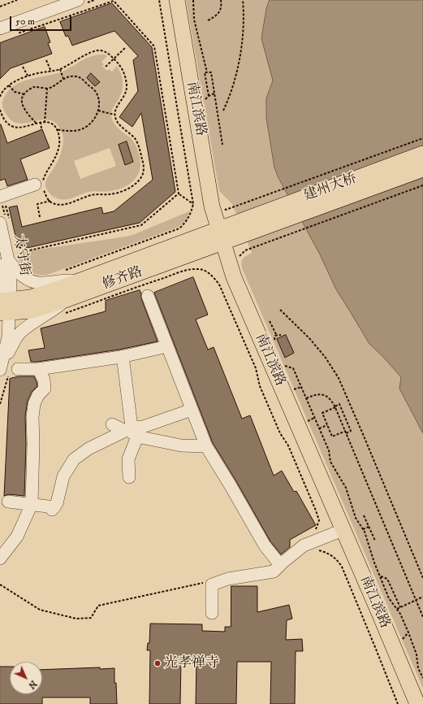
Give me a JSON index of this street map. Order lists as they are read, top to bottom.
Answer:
{
  "streets": {
    "main road": ["南江滨路", "建州大桥", "修齐路"],
    "street": ["太守街"]
  },
  "crossings": [
    ["南江滨路", "修齐路"],
    ["建州大桥", "修齐路"],
    ["太守街", "修齐路"]
  ],
  "places": ["光孝禅寺"],
  "scale_bar": "50 m",
  "north": "bottom right"
}
